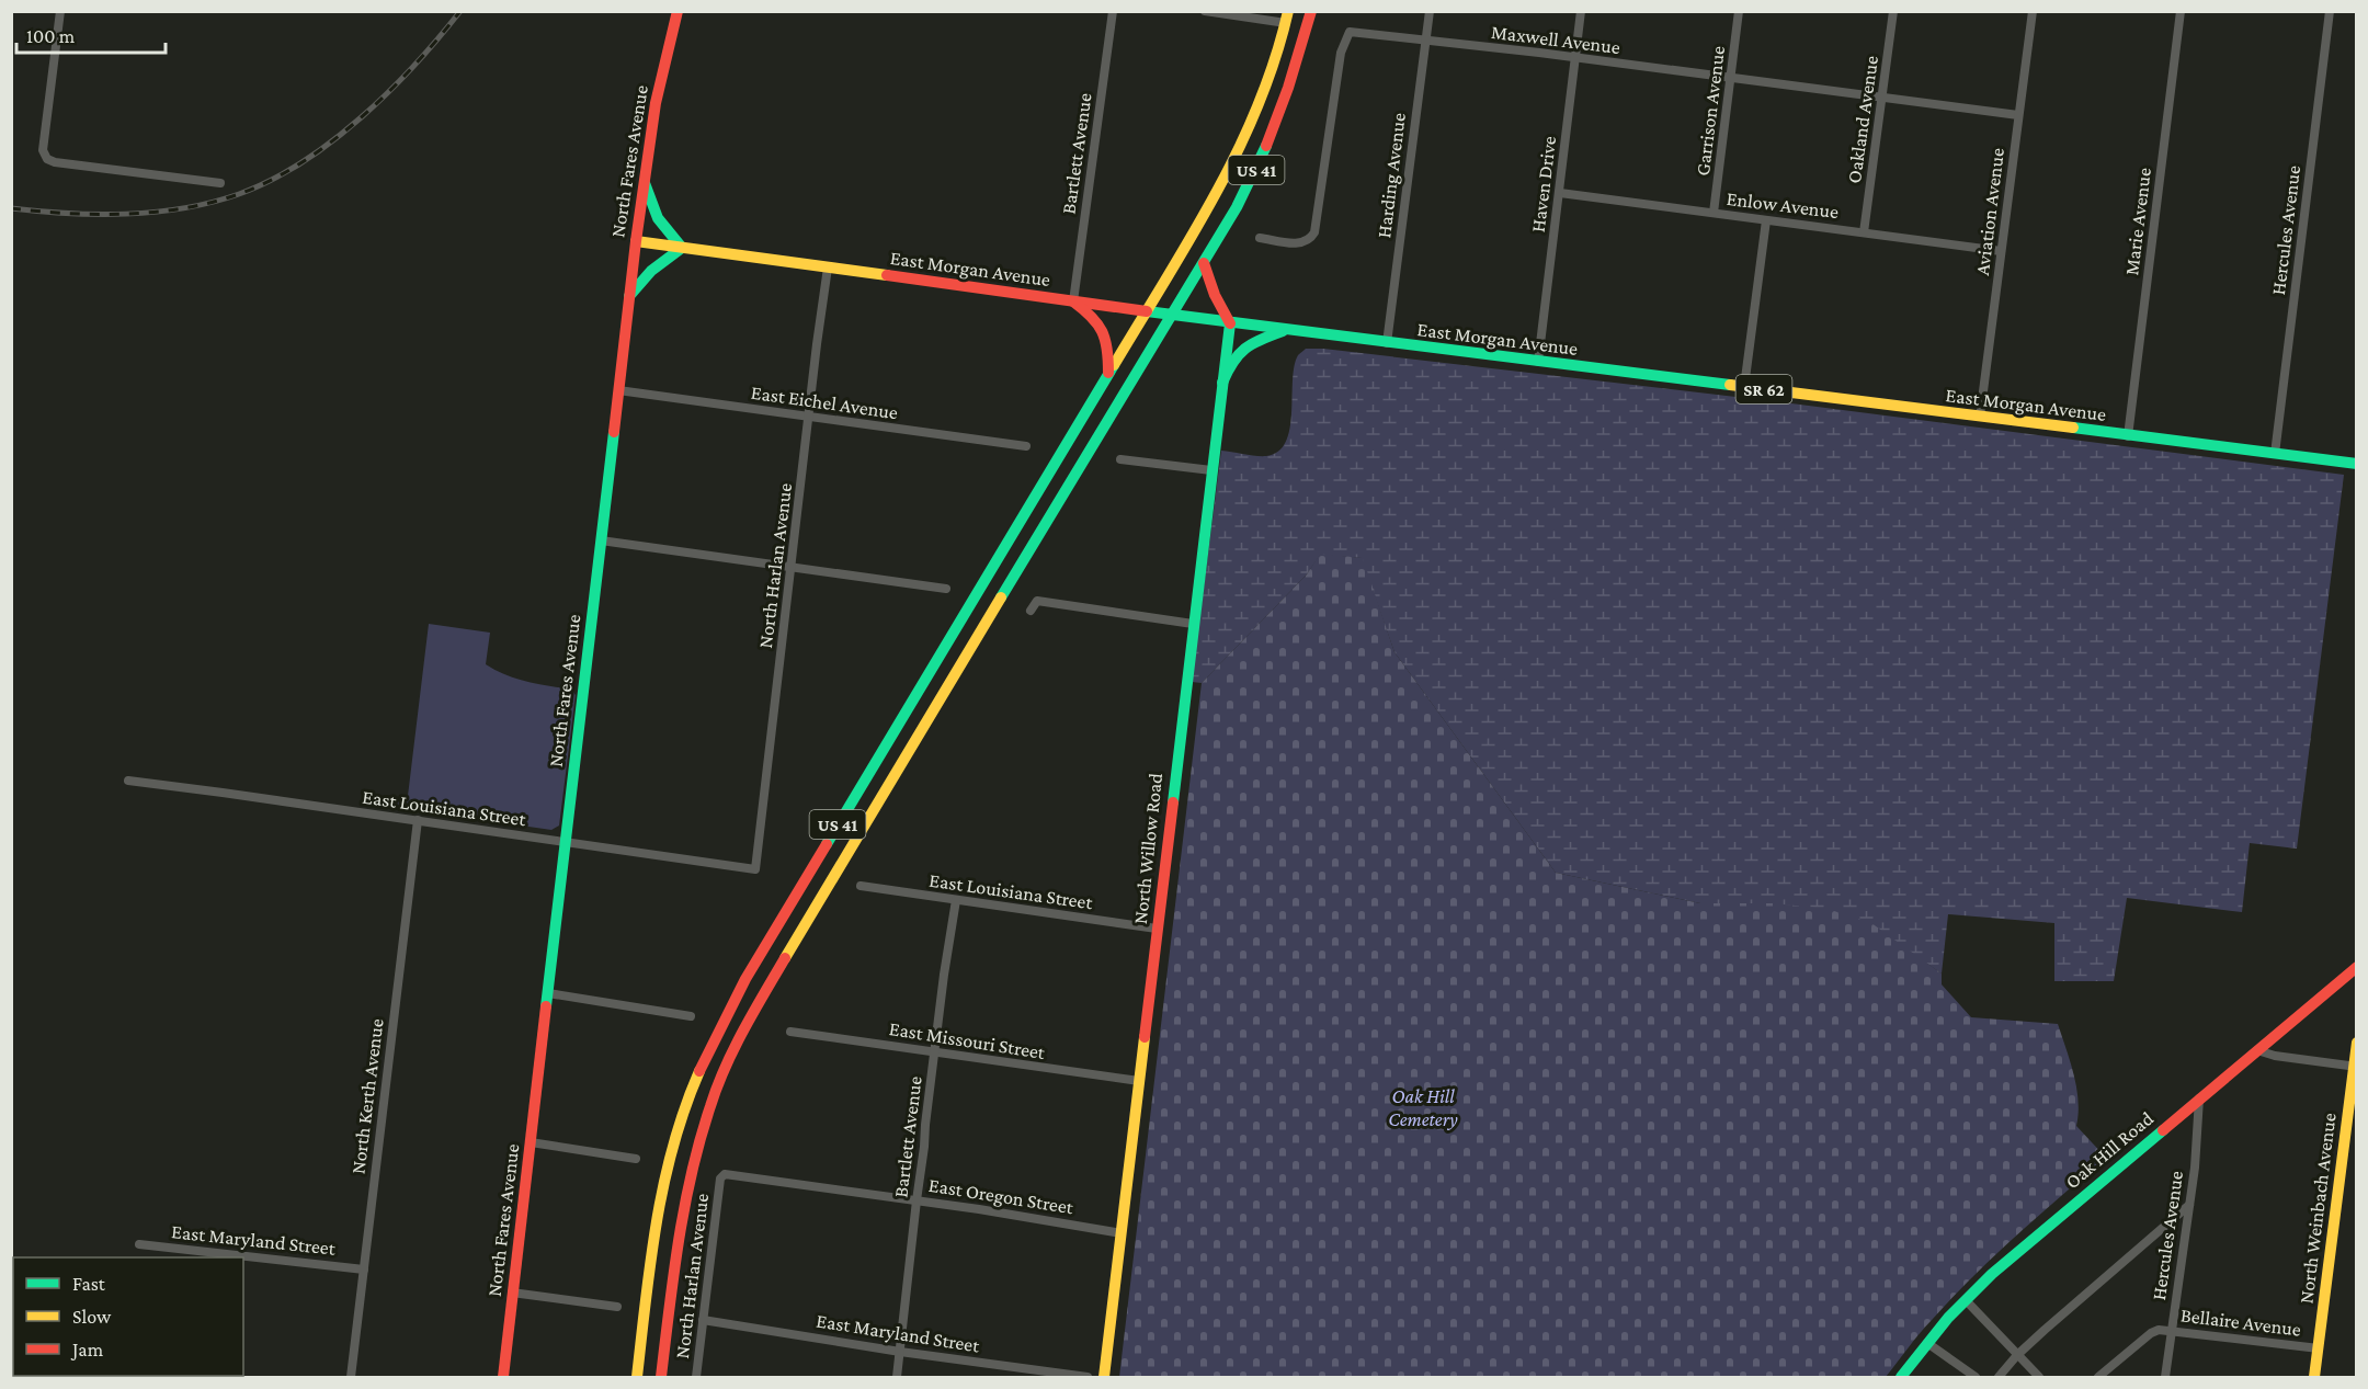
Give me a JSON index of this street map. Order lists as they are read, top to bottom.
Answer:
{
  "streets": {
    "main road": [
      "North Fares Avenue",
      "US 41",
      "East Morgan Avenue",
      "SR 62",
      "North Willow Road",
      "Oak Hill Road",
      "North Weinbach Avenue"
    ],
    "street": [
      "Maxwell Avenue",
      "Garrison Avenue",
      "Oakland Avenue",
      "Bartlett Avenue",
      "Harding Avenue",
      "Haven Drive",
      "Enlow Avenue",
      "Aviation Avenue",
      "Marie Avenue",
      "Hercules Avenue",
      "East Eichel Avenue",
      "North Harlan Avenue",
      "East Louisiana Street",
      "East Missouri Street",
      "North Kerth Avenue",
      "East Oregon Street",
      "East Maryland Street",
      "Bellaire Avenue"
    ]
  },
  "crossings": [
    ["Maxwell Avenue", "Garrison Avenue"],
    ["Maxwell Avenue", "Oakland Avenue"],
    ["Maxwell Avenue", "Harding Avenue"],
    ["Maxwell Avenue", "Haven Drive"],
    ["Maxwell Avenue", "Aviation Avenue"],
    ["Garrison Avenue", "Enlow Avenue"],
    ["Oakland Avenue", "Enlow Avenue"],
    ["Bartlett Avenue", "East Morgan Avenue"],
    ["Bartlett Avenue", "East Louisiana Street"],
    ["Bartlett Avenue", "East Missouri Street"],
    ["Bartlett Avenue", "East Oregon Street"],
    ["Bartlett Avenue", "East Maryland Street"],
    ["North Fares Avenue", "East Morgan Avenue"],
    ["North Fares Avenue", "East Eichel Avenue"],
    ["North Fares Avenue", "East Louisiana Street"],
    ["US 41", "East Morgan Avenue"],
    ["Harding Avenue", "East Morgan Avenue"],
    ["Haven Drive", "Enlow Avenue"],
    ["Haven Drive", "East Morgan Avenue"],
    ["Enlow Avenue", "Aviation Avenue"],
    ["Aviation Avenue", "East Morgan Avenue"],
    ["Marie Avenue", "East Morgan Avenue"],
    ["Hercules Avenue", "East Morgan Avenue"],
    ["Hercules Avenue", "Oak Hill Road"],
    ["Hercules Avenue", "Bellaire Avenue"],
    ["East Morgan Avenue", "North Harlan Avenue"],
    ["East Morgan Avenue", "North Willow Road"],
    ["East Eichel Avenue", "North Harlan Avenue"],
    ["North Harlan Avenue", "East Louisiana Street"],
    ["North Harlan Avenue", "East Oregon Street"],
    ["North Harlan Avenue", "East Maryland Street"],
    ["East Louisiana Street", "North Willow Road"],
    ["East Louisiana Street", "North Kerth Avenue"],
    ["North Willow Road", "East Missouri Street"],
    ["North Willow Road", "East Oregon Street"],
    ["North Kerth Avenue", "East Maryland Street"],
    ["North Weinbach Avenue", "Bellaire Avenue"]
  ],
  "parks": ["Oak Hill Cemetery"],
  "legend": ["Fast", "Slow", "Jam"],
  "scale_bar": "100 m"
}
